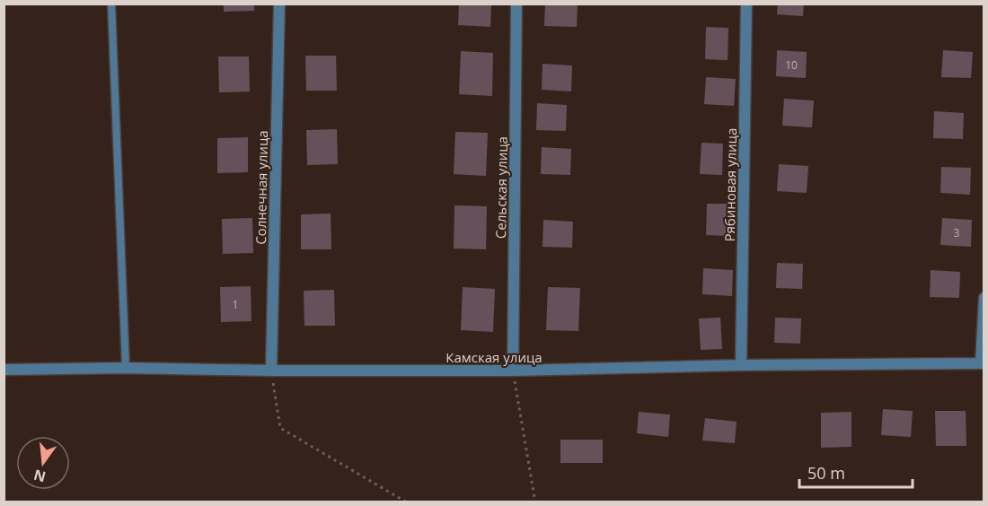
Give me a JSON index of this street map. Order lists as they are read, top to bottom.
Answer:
{
  "streets": {
    "street": [
      "Рябиновая улица",
      "Солнечная улица",
      "Сельская улица",
      "Камская улица"
    ]
  },
  "crossings": [
    ["Рябиновая улица", "Камская улица"],
    ["Солнечная улица", "Камская улица"],
    ["Сельская улица", "Камская улица"]
  ],
  "house_numbers": ["10", "3", "1"],
  "scale_bar": "50 m",
  "north": "bottom"
}
